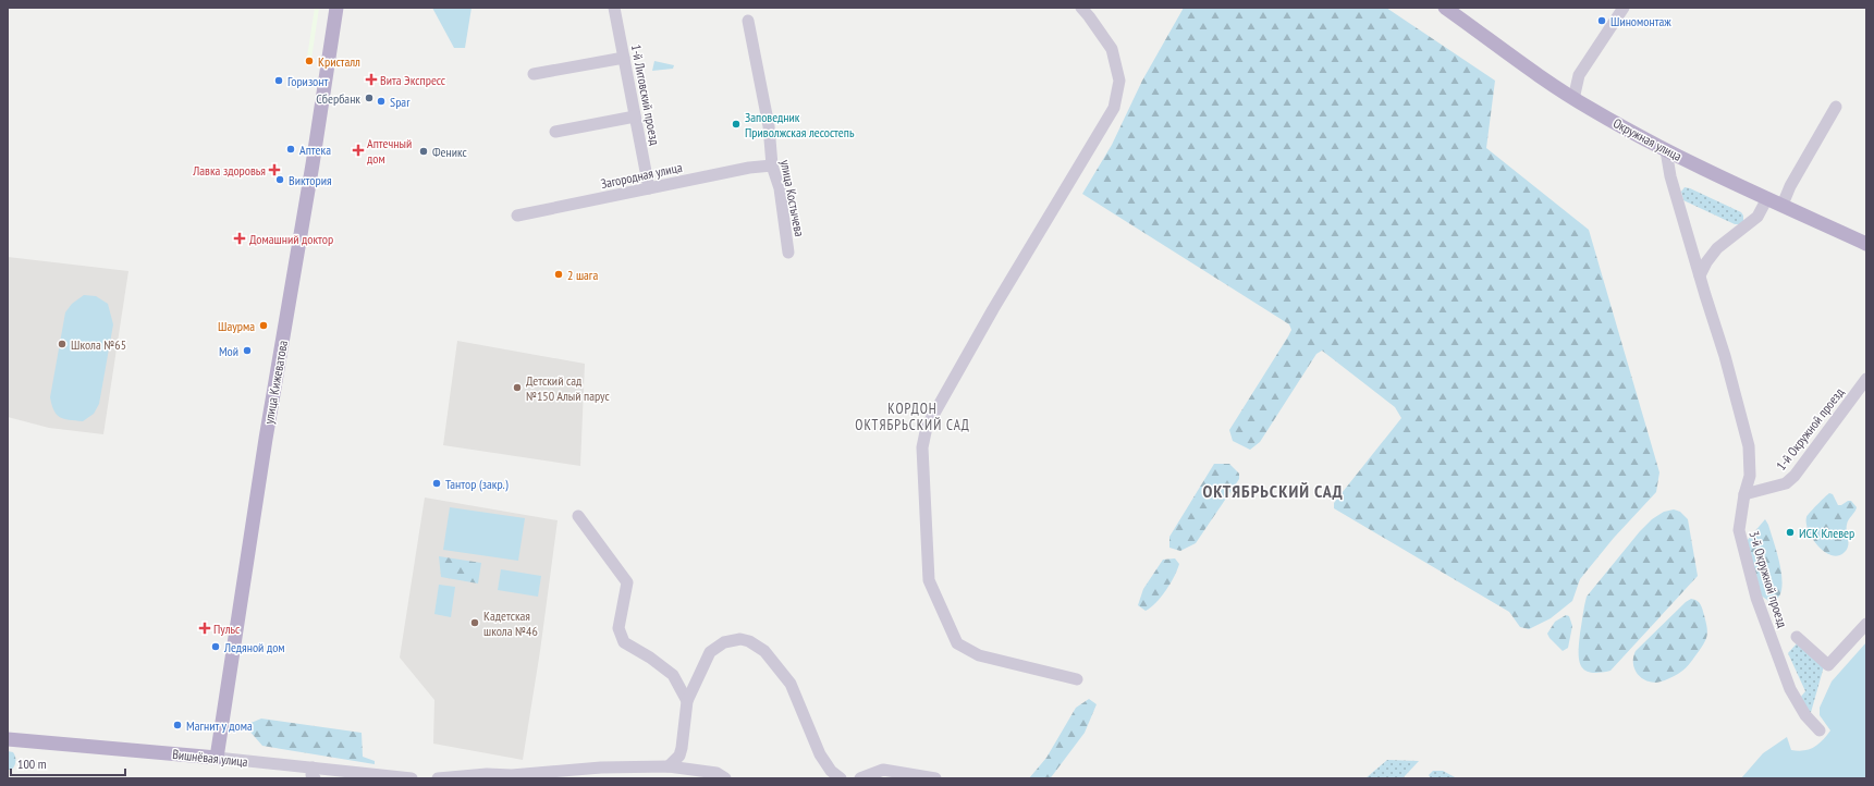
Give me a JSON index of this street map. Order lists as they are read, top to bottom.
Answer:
{
  "streets": {
    "main road": ["Окружная улица", "улица Кижеватова", "Вишнёвая улица"],
    "street": [
      "1-й Литовский проезд",
      "Загородная улица",
      "улица Костычева",
      "1-й Окружной проезд",
      "3-й Окружной проезд"
    ]
  },
  "crossings": [
    ["1-й Литовский проезд", "Загородная улица"],
    ["Окружная улица", "3-й Окружной проезд"],
    ["Загородная улица", "улица Костычева"],
    ["улица Кижеватова", "Вишнёвая улица"],
    ["1-й Окружной проезд", "3-й Окружной проезд"]
  ],
  "districts": ["КОРДОН ОКТЯБРЬСКИЙ САД", "ОКТЯБРЬСКИЙ САД"],
  "places": {
    "other": [
      "Шиномонтаж",
      "Кристалл",
      "Горизонт",
      "Сбербанк",
      "Spar",
      "Заповедник Приволжская лесостепь",
      "Аптека",
      "Феникс",
      "Виктория",
      "2 шага",
      "Шаурма",
      "Школа №65",
      "Мой",
      "Детский сад №150 Алый парус",
      "Тантор (закр.)",
      "ИСК Клевер",
      "Кадетская школа №46",
      "Ледяной дом",
      "Магнит у дома"
    ],
    "health": [
      "Вита Экспресс",
      "Аптечный дом",
      "Лавка здоровья",
      "Домашний доктор",
      "Пульс"
    ]
  },
  "scale_bar": "100 m"
}
